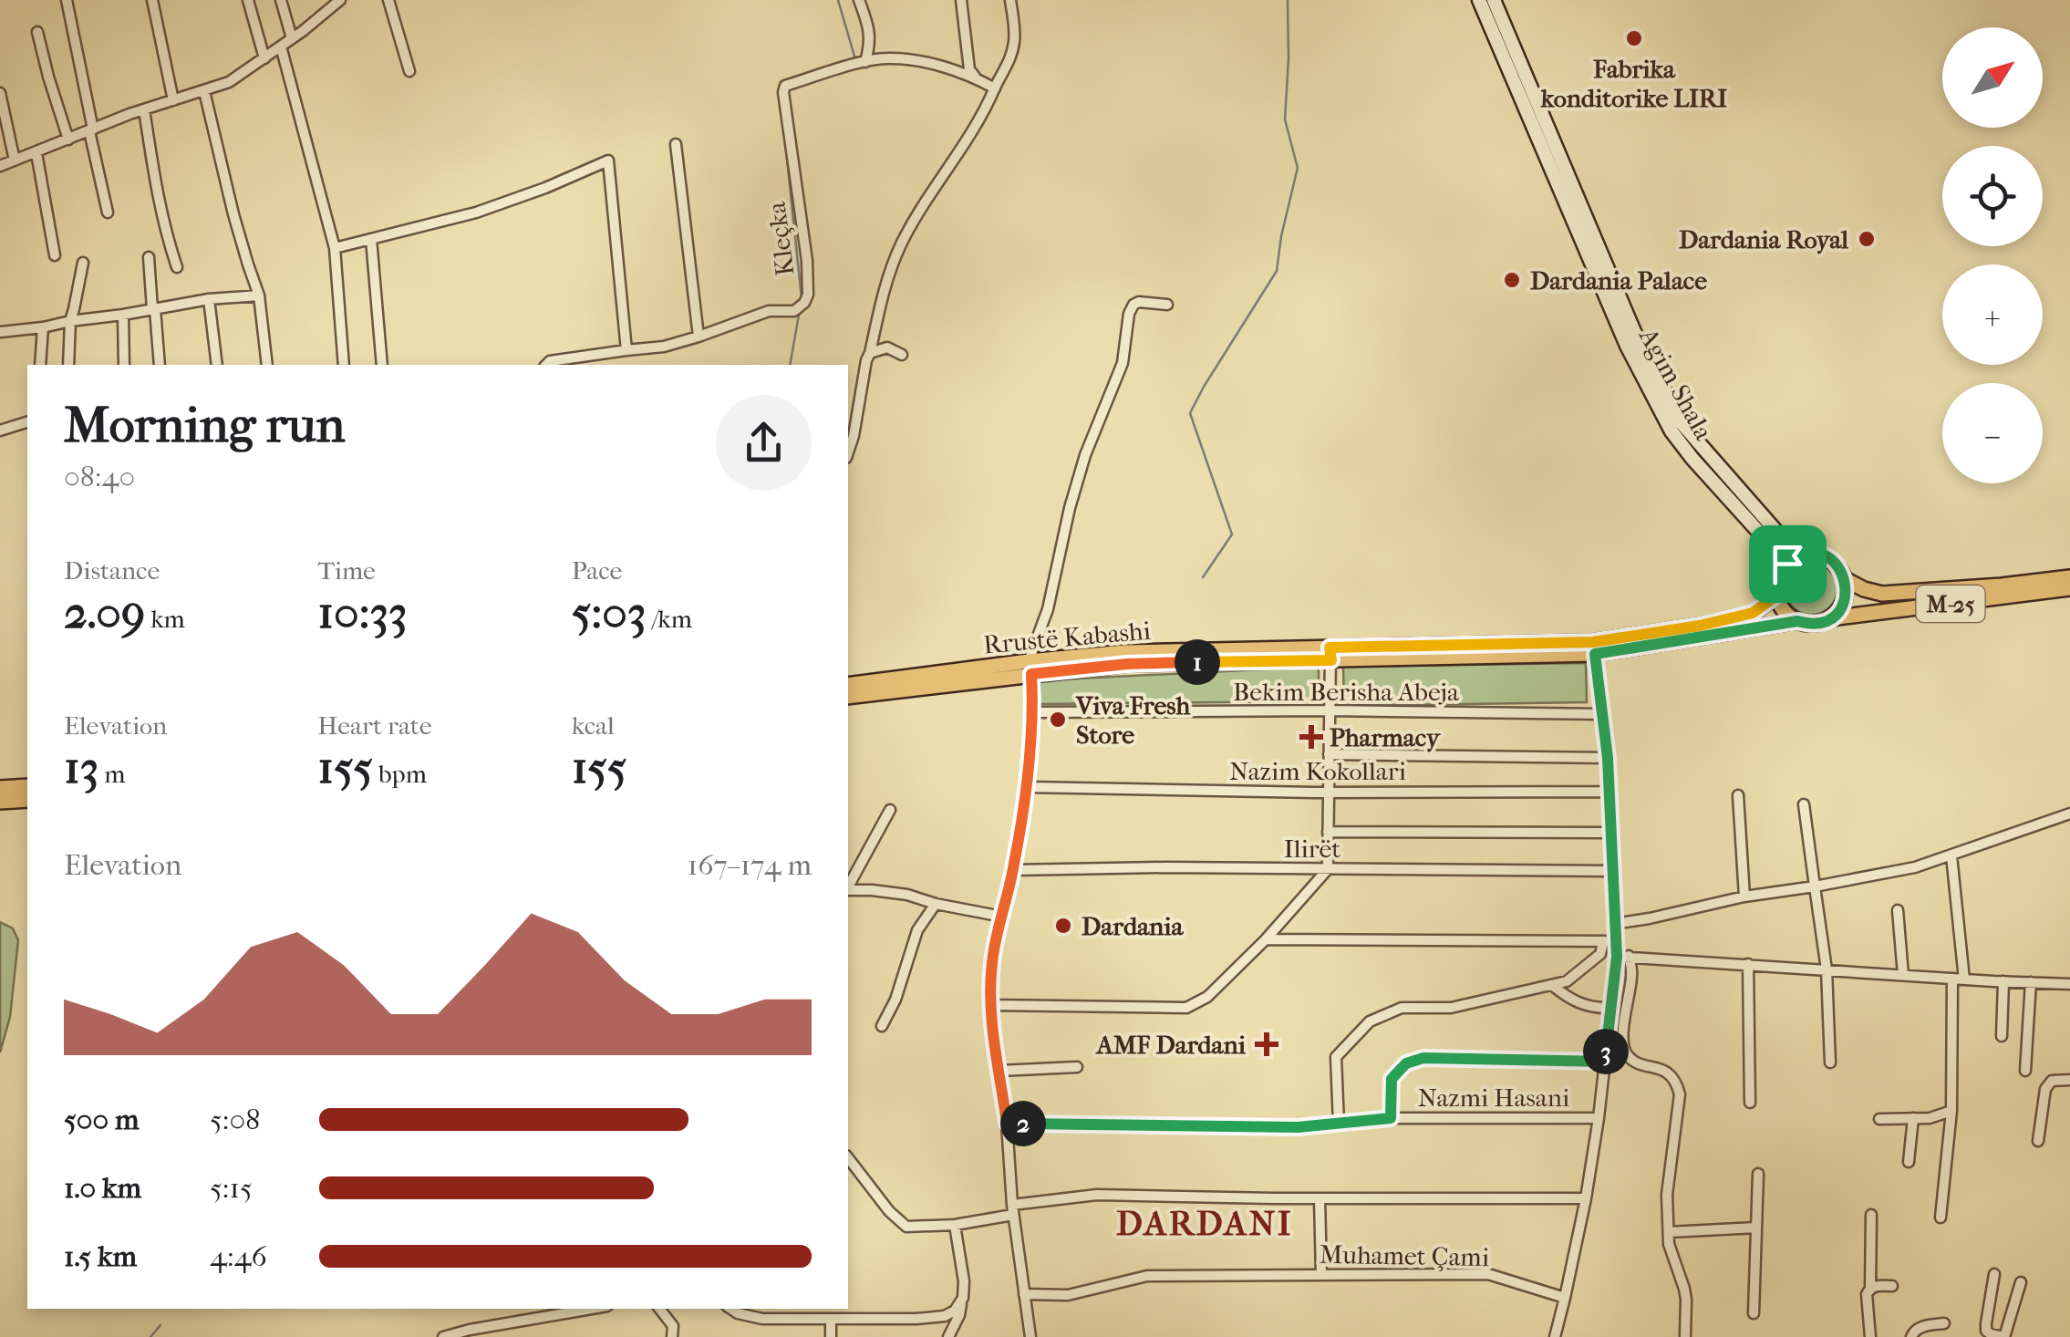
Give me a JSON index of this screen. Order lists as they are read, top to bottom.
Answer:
{
  "streets": {
    "main road": ["Agim Shala", "M-25", "Rrustë Kabashi"],
    "street": [
      "Kleçka",
      "Bekim Berisha Abeja",
      "Nazim Kokollari",
      "Ilirët",
      "Nazmi Hasani",
      "Muhamet Çami"
    ]
  },
  "crossings": [
    ["Agim Shala", "M-25"],
    ["Agim Shala", "Rrustë Kabashi"],
    ["M-25", "Rrustë Kabashi"]
  ],
  "districts": ["DARDANI"],
  "places": {
    "other": [
      "Fabrika konditorike LIRI",
      "Dardania Royal",
      "Dardania Palace",
      "Viva Fresh Store",
      "Dardania"
    ],
    "health": ["Pharmacy", "AMF Dardani"]
  },
  "north": "top right",
  "page": {
    "map_buttons": ["+", "−"],
    "heading": ["Morning run", "08:40"],
    "stats": [
      ["Distance", "2.09 km"],
      ["Time", "10:33"],
      ["Pace", "5:03 /km"],
      ["Elevation", "13 m"],
      ["Heart rate", "155 bpm"],
      ["kcal", "155"]
    ],
    "pins": ["1", "3", "2"],
    "chart": ["Elevation", "167–174 m"],
    "list": [
      {
        "name": "500 m",
        "note": "5:08"
      },
      {
        "name": "1.0 km",
        "note": "5:15"
      },
      {
        "name": "1.5 km",
        "note": "4:46"
      }
    ]
  }
}
